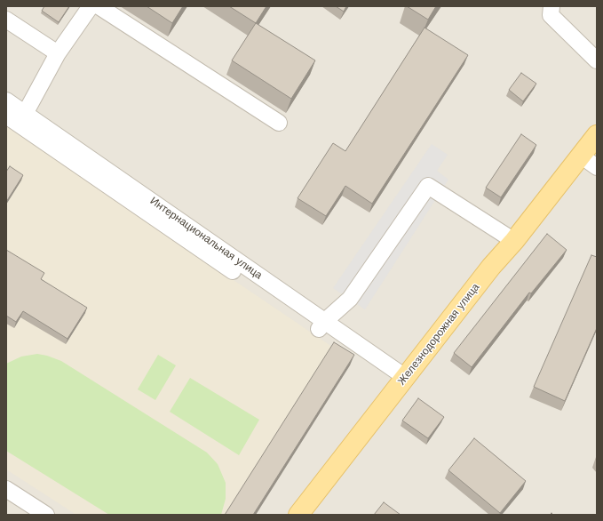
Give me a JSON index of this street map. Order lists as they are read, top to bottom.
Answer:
{
  "streets": {
    "main road": ["Железнодорожная улица"],
    "street": ["Интернациональная улица"]
  },
  "crossings": [
    ["Интернациональная улица", "Железнодорожная улица"]
  ]
}
